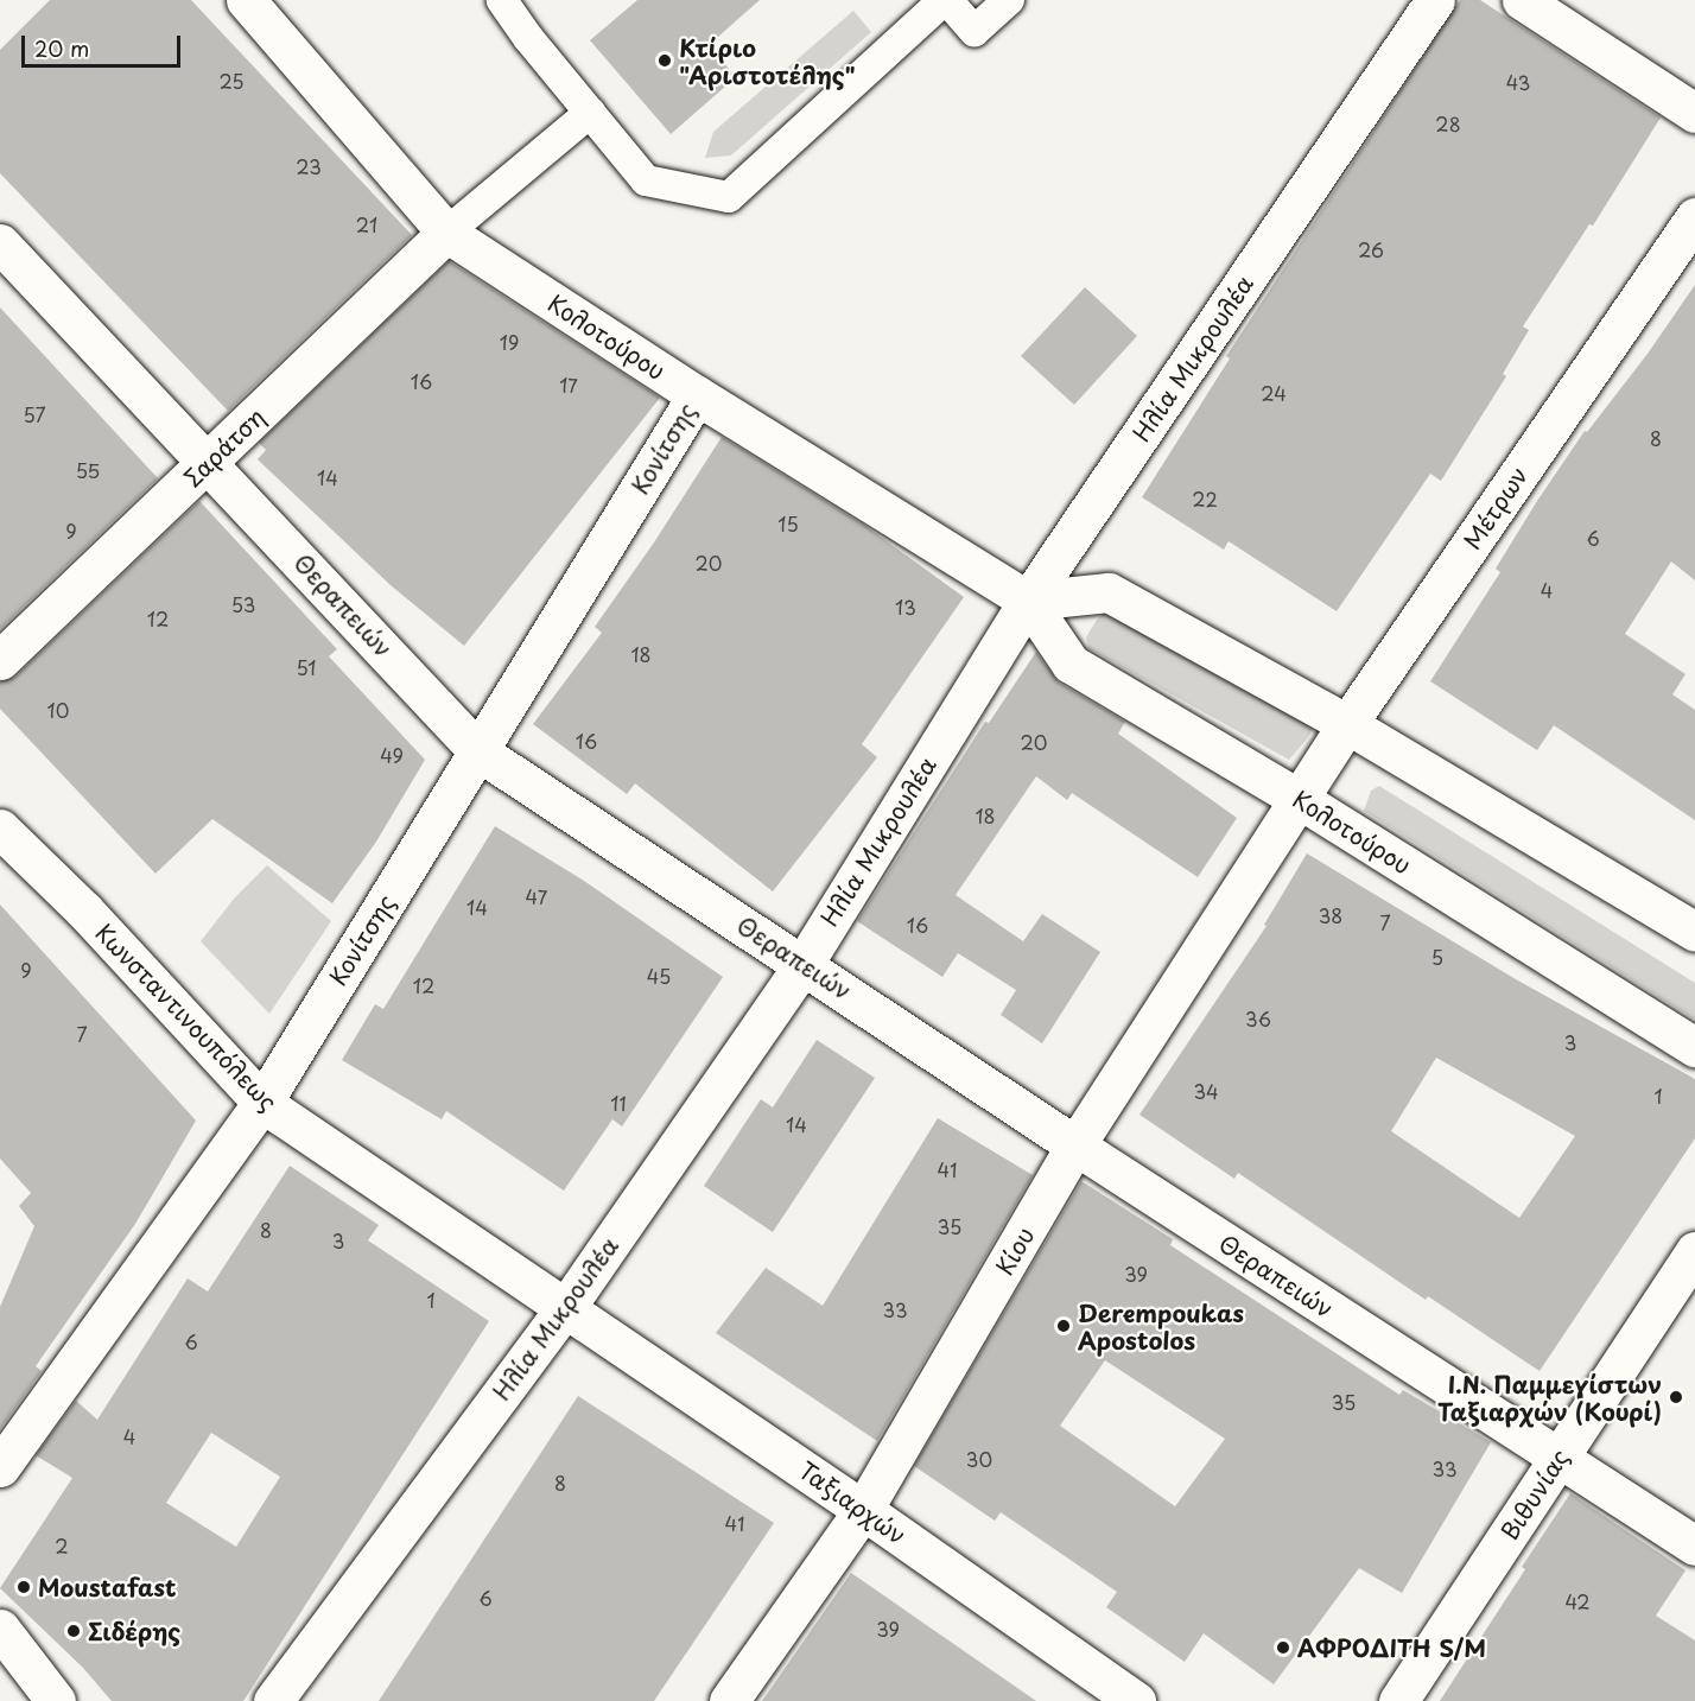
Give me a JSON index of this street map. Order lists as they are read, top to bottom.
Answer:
{
  "streets": {
    "street": [
      "Κολοτούρου",
      "Ηλία Μικρουλέα",
      "Σαράτση",
      "Κονίτσης",
      "Μέτρων",
      "Θεραπειών",
      "Κωνσταντινουπόλεως",
      "Κίου",
      "Βιθυνίας",
      "Ταξιαρχών"
    ]
  },
  "crossings": [
    ["Κολοτούρου", "Ηλία Μικρουλέα"],
    ["Κολοτούρου", "Σαράτση"],
    ["Κολοτούρου", "Κονίτσης"],
    ["Κολοτούρου", "Μέτρων"],
    ["Κολοτούρου", "Κίου"],
    ["Ηλία Μικρουλέα", "Θεραπειών"],
    ["Ηλία Μικρουλέα", "Κωνσταντινουπόλεως"],
    ["Ηλία Μικρουλέα", "Ταξιαρχών"],
    ["Σαράτση", "Θεραπειών"],
    ["Κονίτσης", "Θεραπειών"],
    ["Κονίτσης", "Κωνσταντινουπόλεως"],
    ["Μέτρων", "Κίου"],
    ["Θεραπειών", "Κίου"],
    ["Θεραπειών", "Βιθυνίας"],
    ["Κωνσταντινουπόλεως", "Ταξιαρχών"],
    ["Κίου", "Ταξιαρχών"]
  ],
  "places": [
    "Κτίριο \"Αριστοτέλης\"",
    "Derempoukas Apostolos",
    "Ι.Ν. Παμμεγίστων Ταξιαρχών (Κουρί)",
    "Moustafast",
    "Σιδέρης",
    "ΑΦΡΟΔΙΤΗ S/M"
  ],
  "house_numbers": [
    "25",
    "43",
    "28",
    "23",
    "21",
    "26",
    "19",
    "16",
    "17",
    "24",
    "57",
    "8",
    "55",
    "14",
    "22",
    "15",
    "9",
    "6",
    "20",
    "4",
    "53",
    "13",
    "12",
    "18",
    "51",
    "10",
    "16",
    "20",
    "49",
    "18",
    "47",
    "14",
    "38",
    "7",
    "16",
    "5",
    "9",
    "45",
    "12",
    "36",
    "7",
    "3",
    "34",
    "1",
    "11",
    "14",
    "41",
    "35",
    "8",
    "3",
    "39",
    "1",
    "33",
    "6",
    "35",
    "4",
    "30",
    "33",
    "8",
    "41",
    "2",
    "6",
    "42",
    "39"
  ],
  "scale_bar": "20 m"
}
